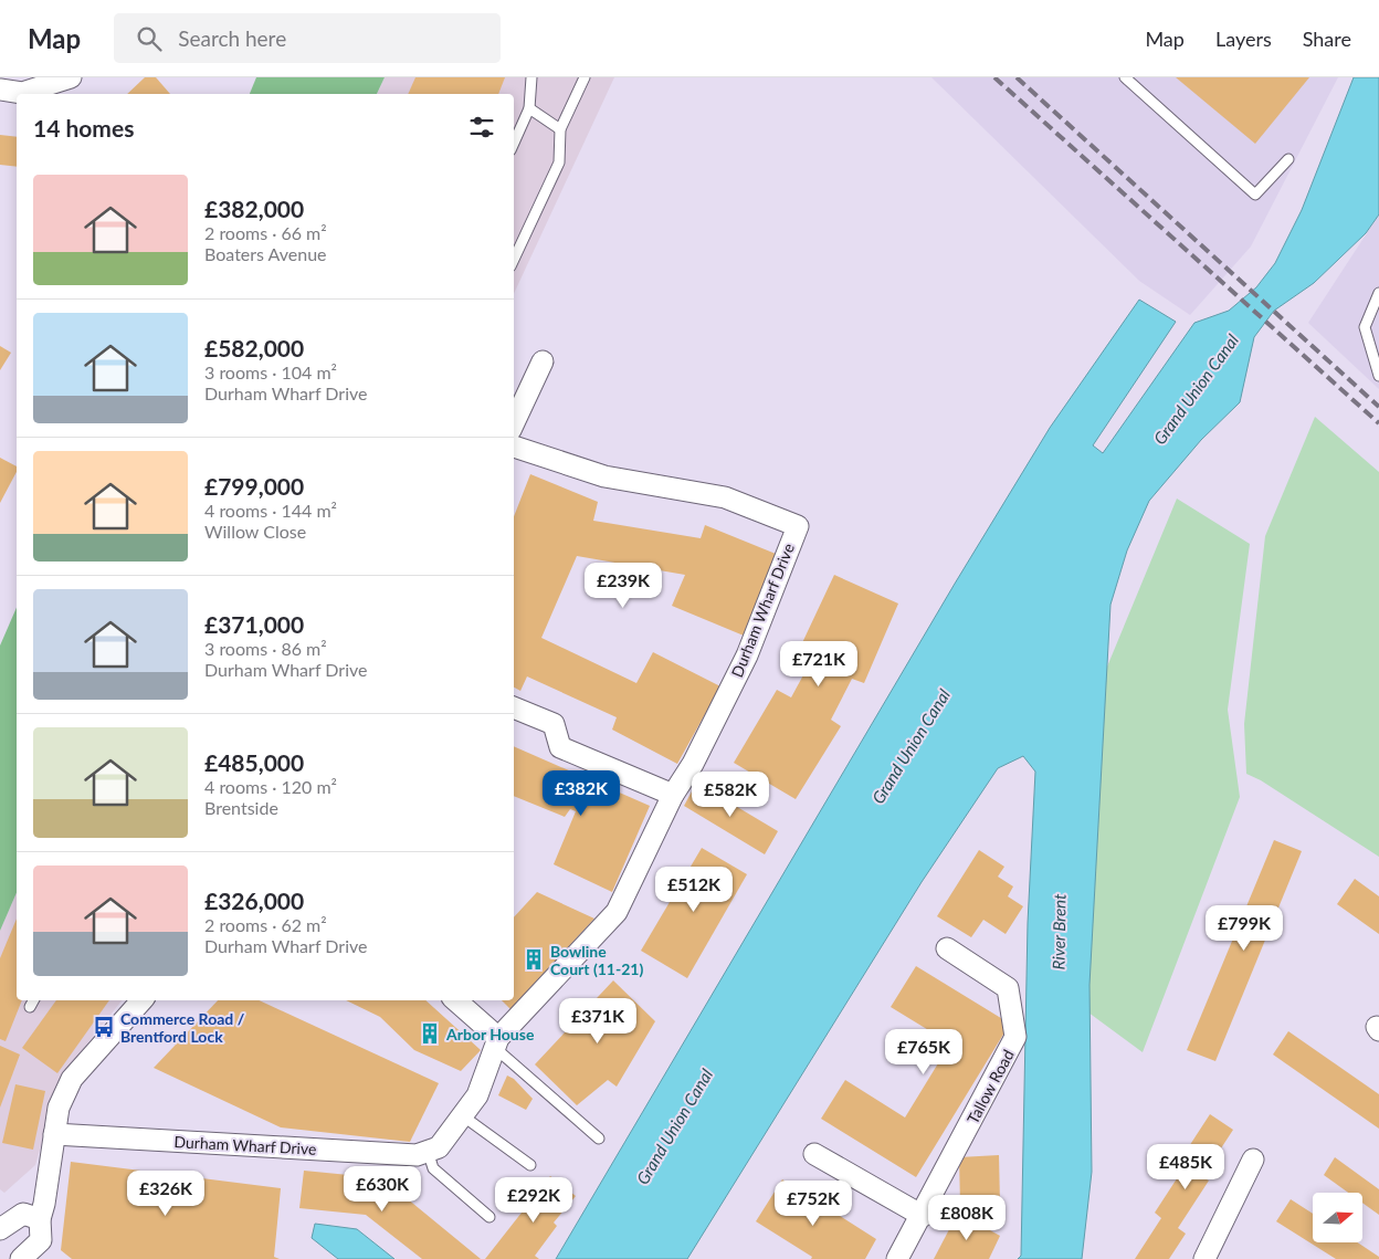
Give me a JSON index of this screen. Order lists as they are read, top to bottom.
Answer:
{
  "streets": {
    "street": ["Durham Wharf Drive", "Tallow Road"]
  },
  "water": ["Grand Union Canal", "River Brent"],
  "places": {
    "building": ["Bowline Court (11-21)", "Arbor House"],
    "bus stop": ["Commerce Road / Brentford Lock"]
  },
  "north": "right",
  "page": {
    "header": "Map",
    "search": "Search here",
    "nav": ["Map", "Layers", "Share"],
    "heading": "14 homes",
    "list": [
      {
        "name": "£382,000",
        "note": "2 rooms · 66 m² · Boaters Avenue"
      },
      {
        "name": "£582,000",
        "note": "3 rooms · 104 m² · Durham Wharf Drive"
      },
      {
        "name": "£799,000",
        "note": "4 rooms · 144 m² · Willow Close"
      },
      {
        "name": "£371,000",
        "note": "3 rooms · 86 m² · Durham Wharf Drive"
      },
      {
        "name": "£485,000",
        "note": "4 rooms · 120 m² · Brentside"
      },
      {
        "name": "£326,000",
        "note": "2 rooms · 62 m² · Durham Wharf Drive"
      }
    ],
    "price": [
      "£239K",
      "£721K",
      "£382K",
      "£582K",
      "£512K",
      "£799K",
      "£371K",
      "£765K",
      "£485K",
      "£630K",
      "£326K",
      "£292K",
      "£752K",
      "£808K"
    ]
  }
}
